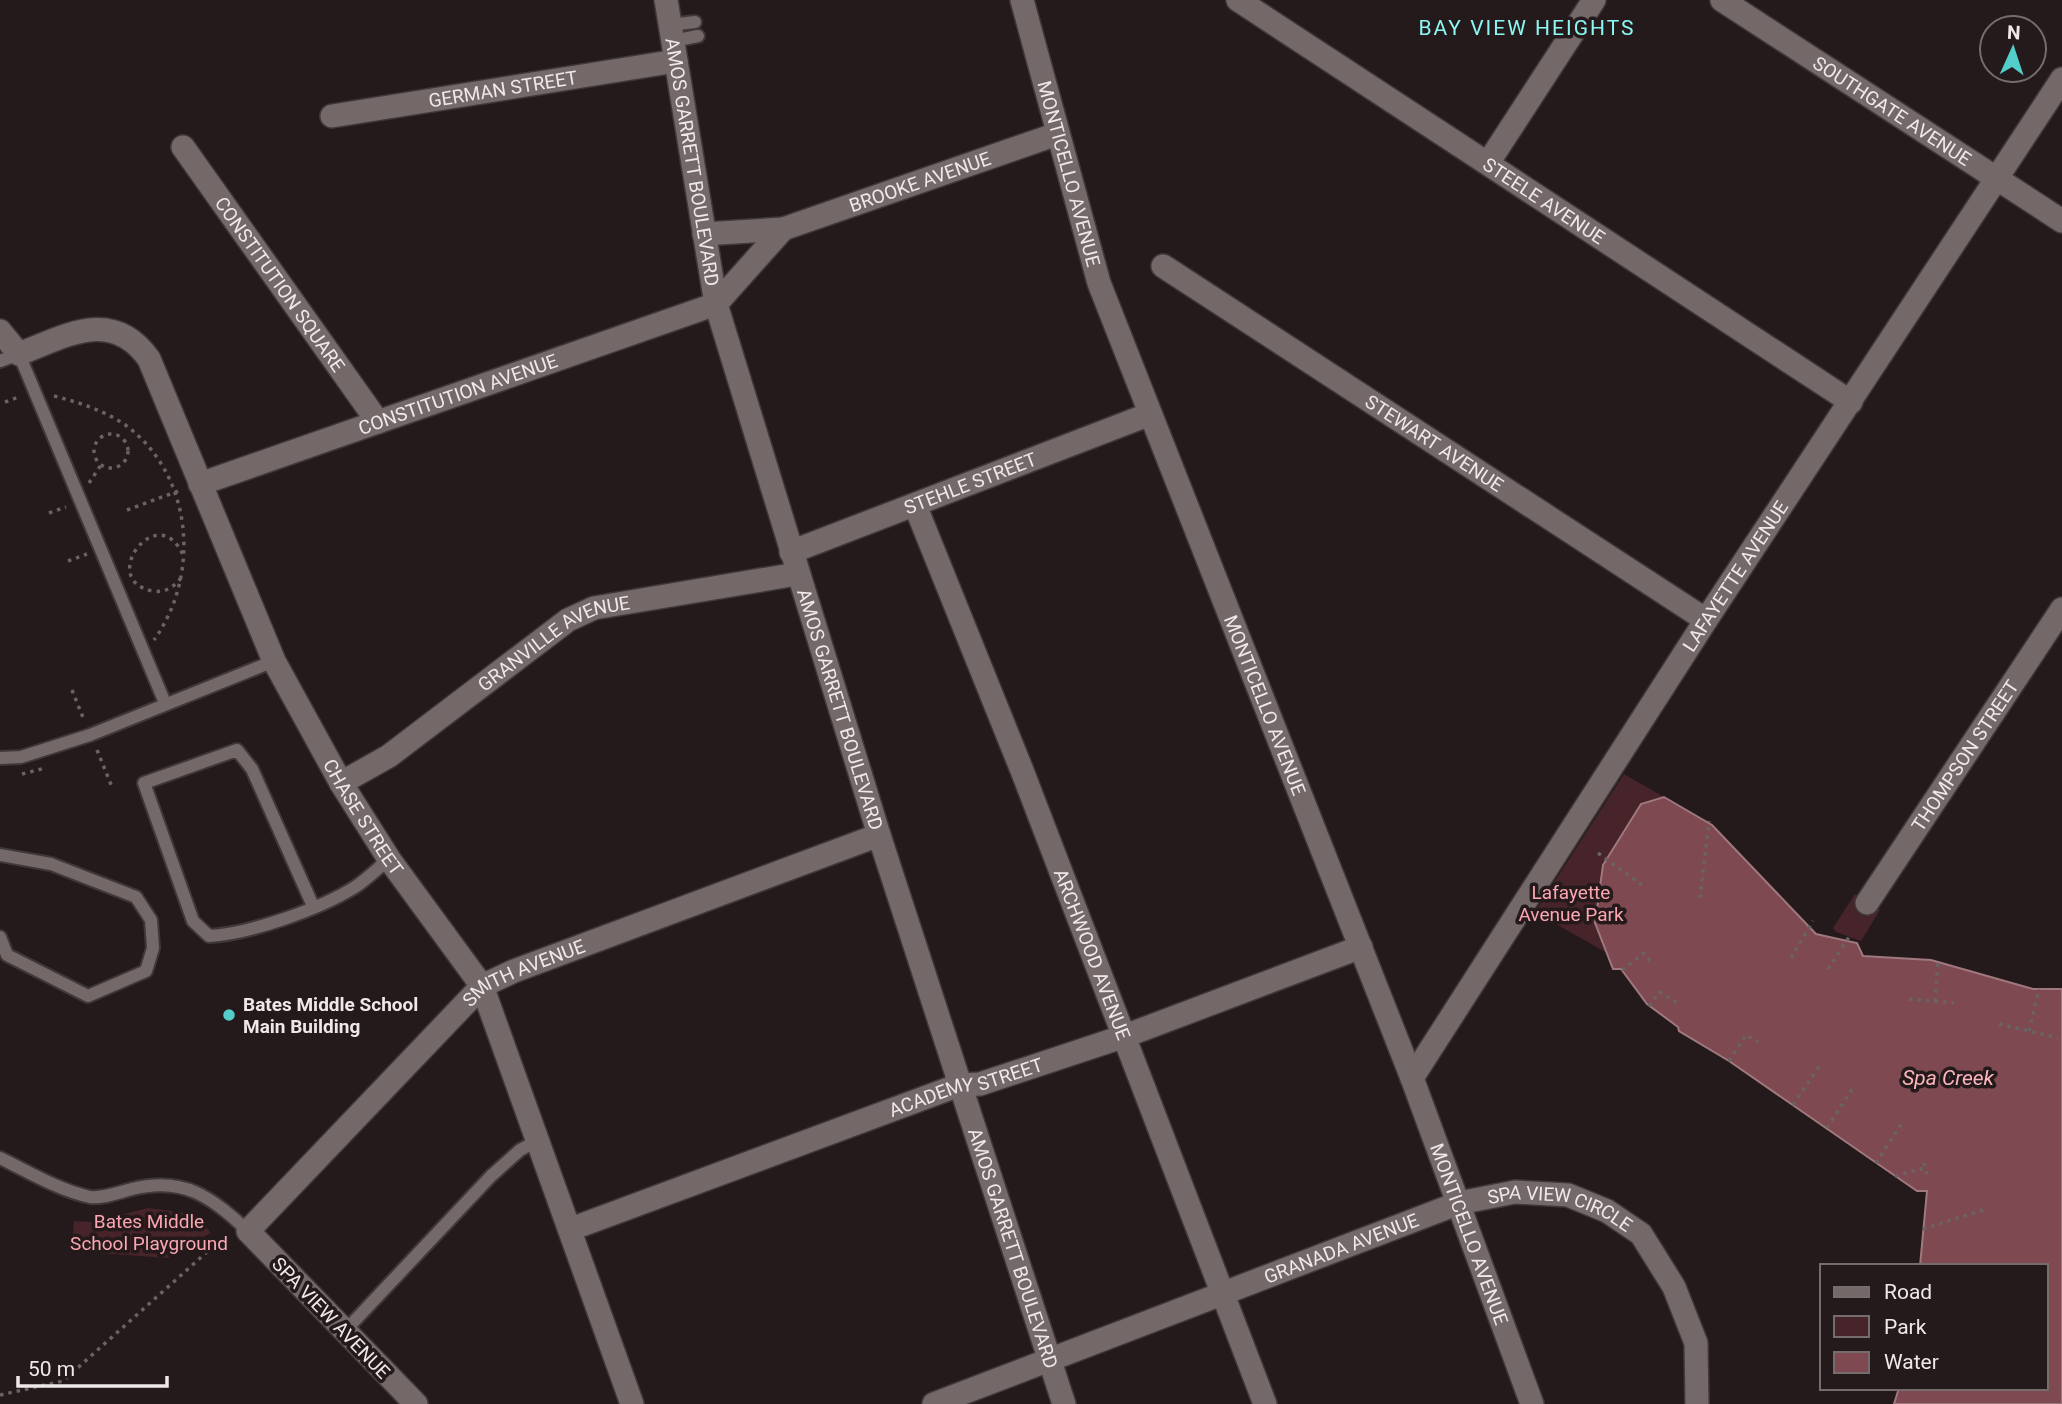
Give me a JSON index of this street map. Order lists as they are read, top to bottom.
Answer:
{
  "streets": {
    "street": [
      "GERMAN STREET",
      "SOUTHGATE AVENUE",
      "AMOS GARRETT BOULEVARD",
      "MONTICELLO AVENUE",
      "BROOKE AVENUE",
      "STEELE AVENUE",
      "CONSTITUTION SQUARE",
      "CONSTITUTION AVENUE",
      "STEWART AVENUE",
      "STEHLE STREET",
      "LAFAYETTE AVENUE",
      "GRANVILLE AVENUE",
      "THOMPSON STREET",
      "CHASE STREET",
      "ARCHWOOD AVENUE",
      "SMITH AVENUE",
      "ACADEMY STREET",
      "SPA VIEW CIRCLE",
      "GRANADA AVENUE",
      "SPA VIEW AVENUE"
    ]
  },
  "crossings": [
    ["GERMAN STREET", "AMOS GARRETT BOULEVARD"],
    ["SOUTHGATE AVENUE", "LAFAYETTE AVENUE"],
    ["AMOS GARRETT BOULEVARD", "BROOKE AVENUE"],
    ["AMOS GARRETT BOULEVARD", "CONSTITUTION AVENUE"],
    ["AMOS GARRETT BOULEVARD", "STEHLE STREET"],
    ["AMOS GARRETT BOULEVARD", "GRANVILLE AVENUE"],
    ["AMOS GARRETT BOULEVARD", "SMITH AVENUE"],
    ["AMOS GARRETT BOULEVARD", "ACADEMY STREET"],
    ["AMOS GARRETT BOULEVARD", "GRANADA AVENUE"],
    ["MONTICELLO AVENUE", "BROOKE AVENUE"],
    ["MONTICELLO AVENUE", "STEHLE STREET"],
    ["MONTICELLO AVENUE", "LAFAYETTE AVENUE"],
    ["MONTICELLO AVENUE", "ACADEMY STREET"],
    ["MONTICELLO AVENUE", "SPA VIEW CIRCLE"],
    ["MONTICELLO AVENUE", "GRANADA AVENUE"],
    ["BROOKE AVENUE", "CONSTITUTION AVENUE"],
    ["STEELE AVENUE", "LAFAYETTE AVENUE"],
    ["CONSTITUTION SQUARE", "CONSTITUTION AVENUE"],
    ["CONSTITUTION AVENUE", "CHASE STREET"],
    ["STEWART AVENUE", "LAFAYETTE AVENUE"],
    ["STEHLE STREET", "GRANVILLE AVENUE"],
    ["STEHLE STREET", "ARCHWOOD AVENUE"],
    ["GRANVILLE AVENUE", "CHASE STREET"],
    ["CHASE STREET", "SMITH AVENUE"],
    ["CHASE STREET", "ACADEMY STREET"],
    ["ARCHWOOD AVENUE", "ACADEMY STREET"],
    ["ARCHWOOD AVENUE", "GRANADA AVENUE"],
    ["SMITH AVENUE", "SPA VIEW AVENUE"],
    ["SPA VIEW CIRCLE", "GRANADA AVENUE"]
  ],
  "districts": ["BAY VIEW HEIGHTS"],
  "water": ["Spa Creek"],
  "parks": ["Lafayette Avenue Park", "Bates Middle School Playground"],
  "places": ["Bates Middle School Main Building"],
  "legend": ["Road", "Park", "Water"],
  "scale_bar": "50 m",
  "north": "top"
}
